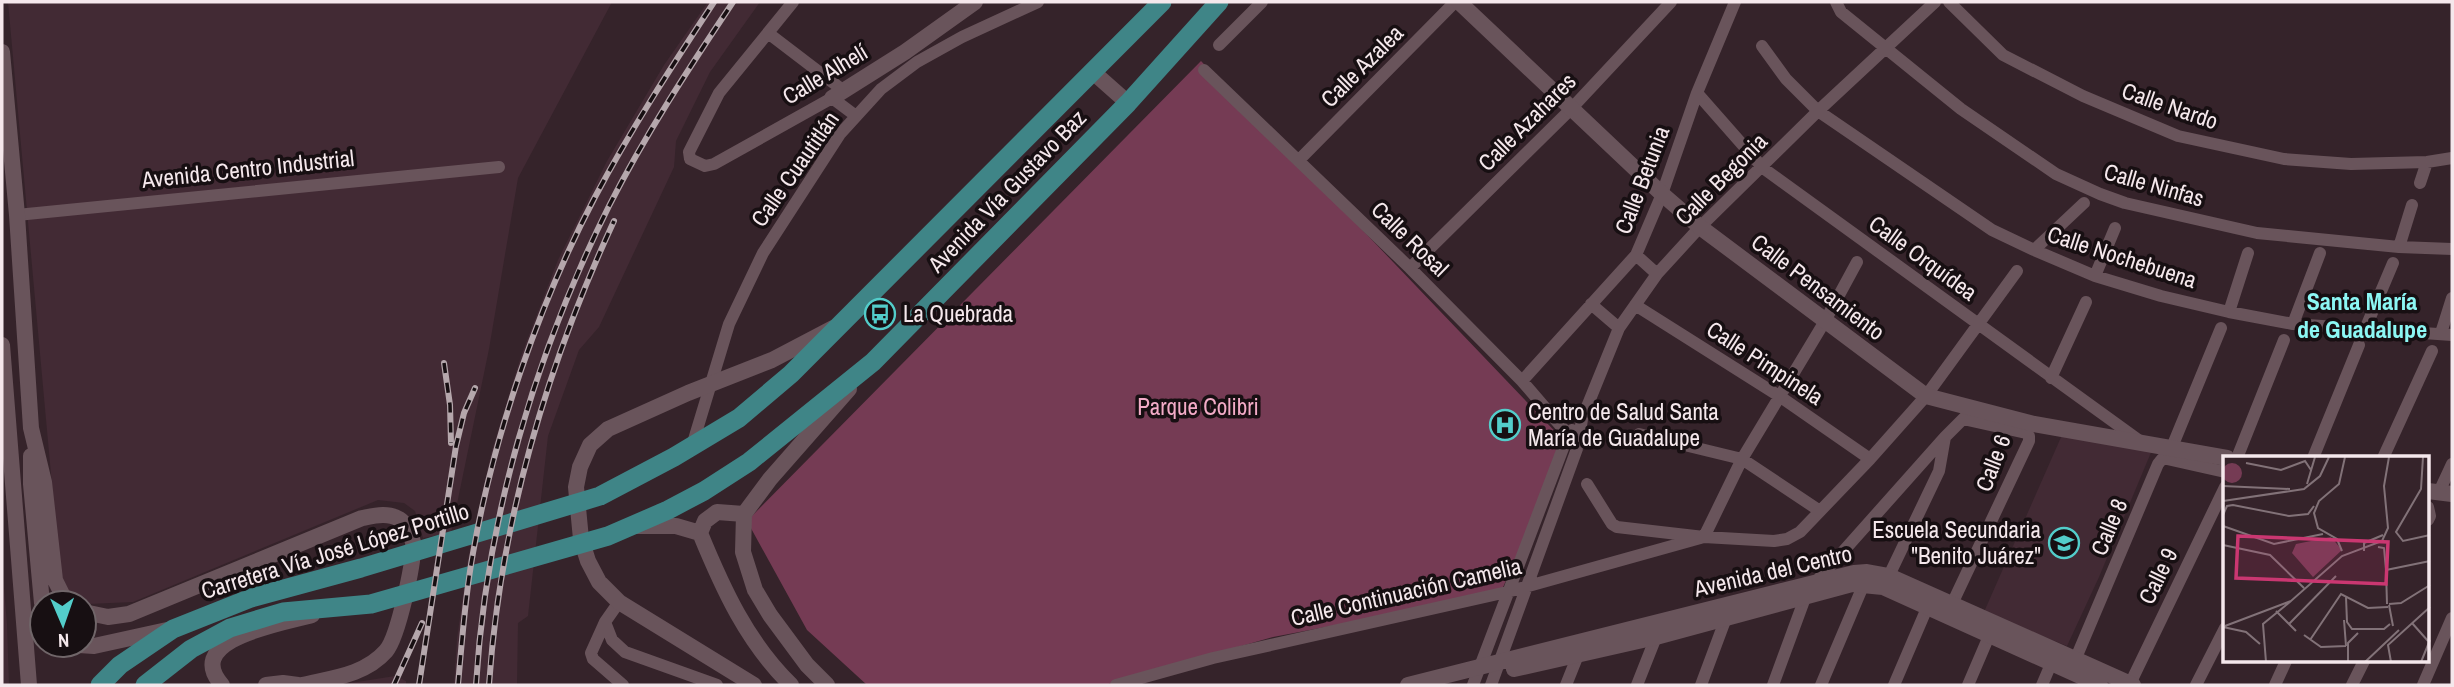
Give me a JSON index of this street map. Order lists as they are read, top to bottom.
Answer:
{
  "streets": {
    "main road": [
      "Calle Alhelí",
      "Avenida Vía Gustavo Baz",
      "Calle Pensamiento",
      "Carretera Vía José López Portillo",
      "Avenida del Centro"
    ],
    "street": [
      "Calle Azalea",
      "Calle Nardo",
      "Calle Azahares",
      "Avenida Centro Industrial",
      "Calle Cuautitlán",
      "Calle Begonia",
      "Calle Betunia",
      "Calle Ninfas",
      "Calle Rosal",
      "Calle Nochebuena",
      "Calle Orquídea",
      "Calle Pimpinela",
      "Calle 6",
      "Calle 8",
      "Calle 9",
      "Calle Continuación Camelia"
    ]
  },
  "crossings": [
    ["Calle Azalea", "Calle Rosal"],
    ["Calle Azalea", "Calle Pensamiento"],
    ["Calle Azahares", "Calle Rosal"],
    ["Calle Azahares", "Calle Pensamiento"],
    ["Calle Cuautitlán", "Avenida Vía Gustavo Baz"],
    ["Calle Begonia", "Calle Ninfas"],
    ["Calle Begonia", "Calle Nochebuena"],
    ["Calle Begonia", "Calle Orquídea"],
    ["Calle Begonia", "Calle Pensamiento"],
    ["Calle Begonia", "Calle Pimpinela"],
    ["Calle Betunia", "Calle Rosal"],
    ["Calle Betunia", "Calle Orquídea"],
    ["Calle Betunia", "Calle Pensamiento"],
    ["Avenida Vía Gustavo Baz", "Carretera Vía José López Portillo"],
    ["Calle Orquídea", "Calle Pensamiento"],
    ["Calle Orquídea", "Calle Continuación Camelia"],
    ["Calle Pensamiento", "Calle 6"],
    ["Calle Pensamiento", "Calle Continuación Camelia"],
    ["Calle Pimpinela", "Calle Continuación Camelia"],
    ["Calle 6", "Avenida del Centro"],
    ["Calle 8", "Avenida del Centro"],
    ["Avenida del Centro", "Calle 9"]
  ],
  "districts": ["Santa María de Guadalupe"],
  "parks": ["Parque Colibri"],
  "places": {
    "bus stop": ["La Quebrada"],
    "hospital": ["Centro de Salud Santa María de Guadalupe"],
    "school or university": ["Escuela Secundaria \"Benito Juárez\""]
  },
  "north": "bottom"
}
